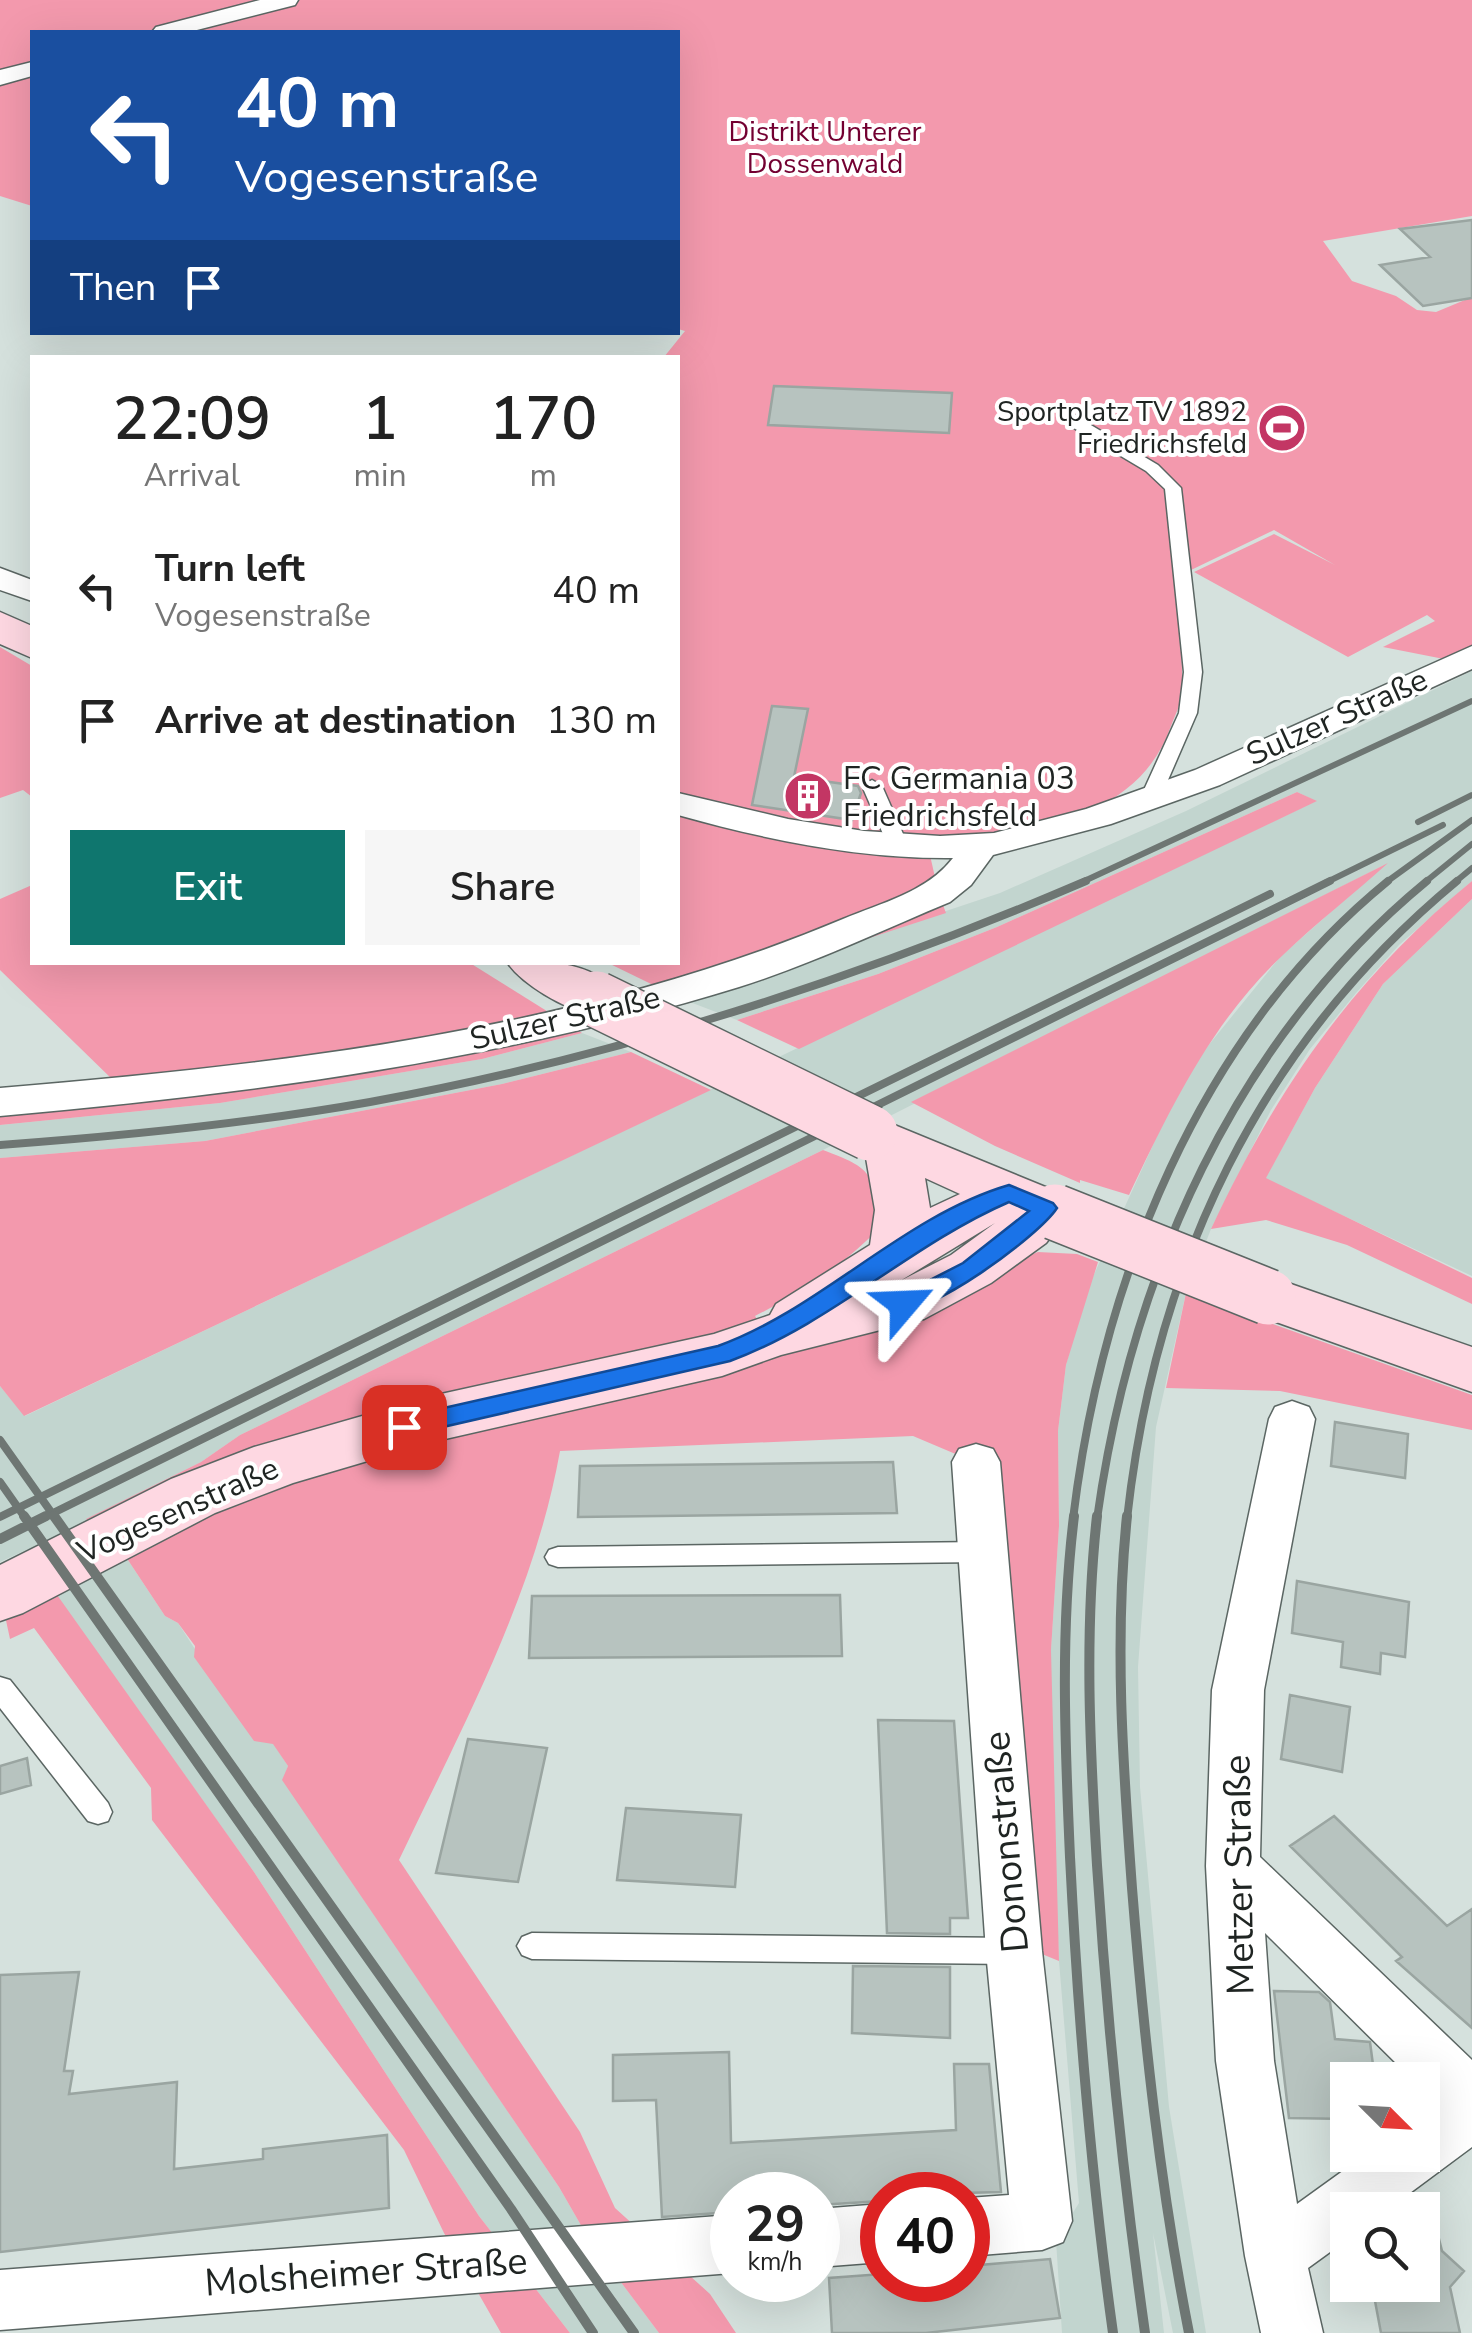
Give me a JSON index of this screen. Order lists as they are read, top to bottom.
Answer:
{
  "streets": {
    "street": [
      "Sulzer Straße",
      "Vogesenstraße",
      "Dononstraße",
      "Metzer Straße",
      "Molsheimer Straße"
    ]
  },
  "parks": ["Distrikt Unterer Dossenwald"],
  "places": {
    "sports": ["Sportplatz TV 1892 Friedrichsfeld"],
    "building": ["FC Germania 03 Friedrichsfeld"]
  },
  "north": "bottom right",
  "page": {
    "turn": ["40 m", "Vogesenstraße"],
    "then": "Then",
    "eta": [
      "22:09",
      "Arrival",
      "1",
      "min",
      "170",
      "m"
    ],
    "list": [
      {
        "name": "Turn left",
        "note": "Vogesenstraße",
        "value": "40 m"
      },
      {
        "name": "Arrive at destination",
        "value": "130 m"
      }
    ],
    "buttons": ["Exit", "Share"],
    "speed": "29 km/h",
    "limit": "40"
  }
}
